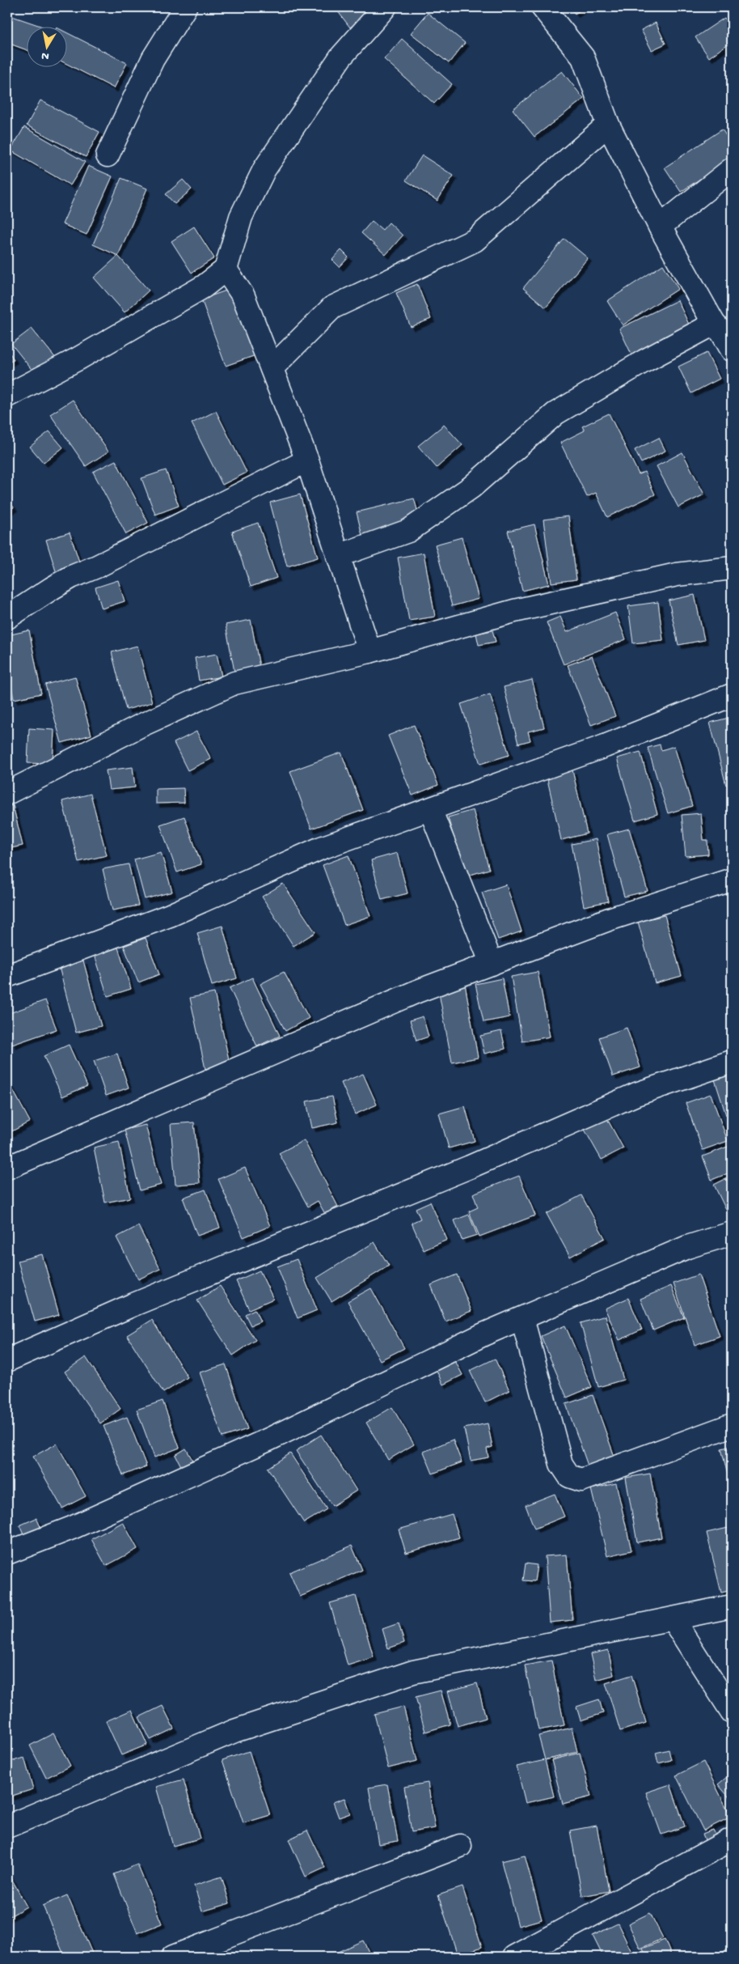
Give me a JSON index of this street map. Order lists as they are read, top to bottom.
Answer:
{
  "north": "bottom"
}
